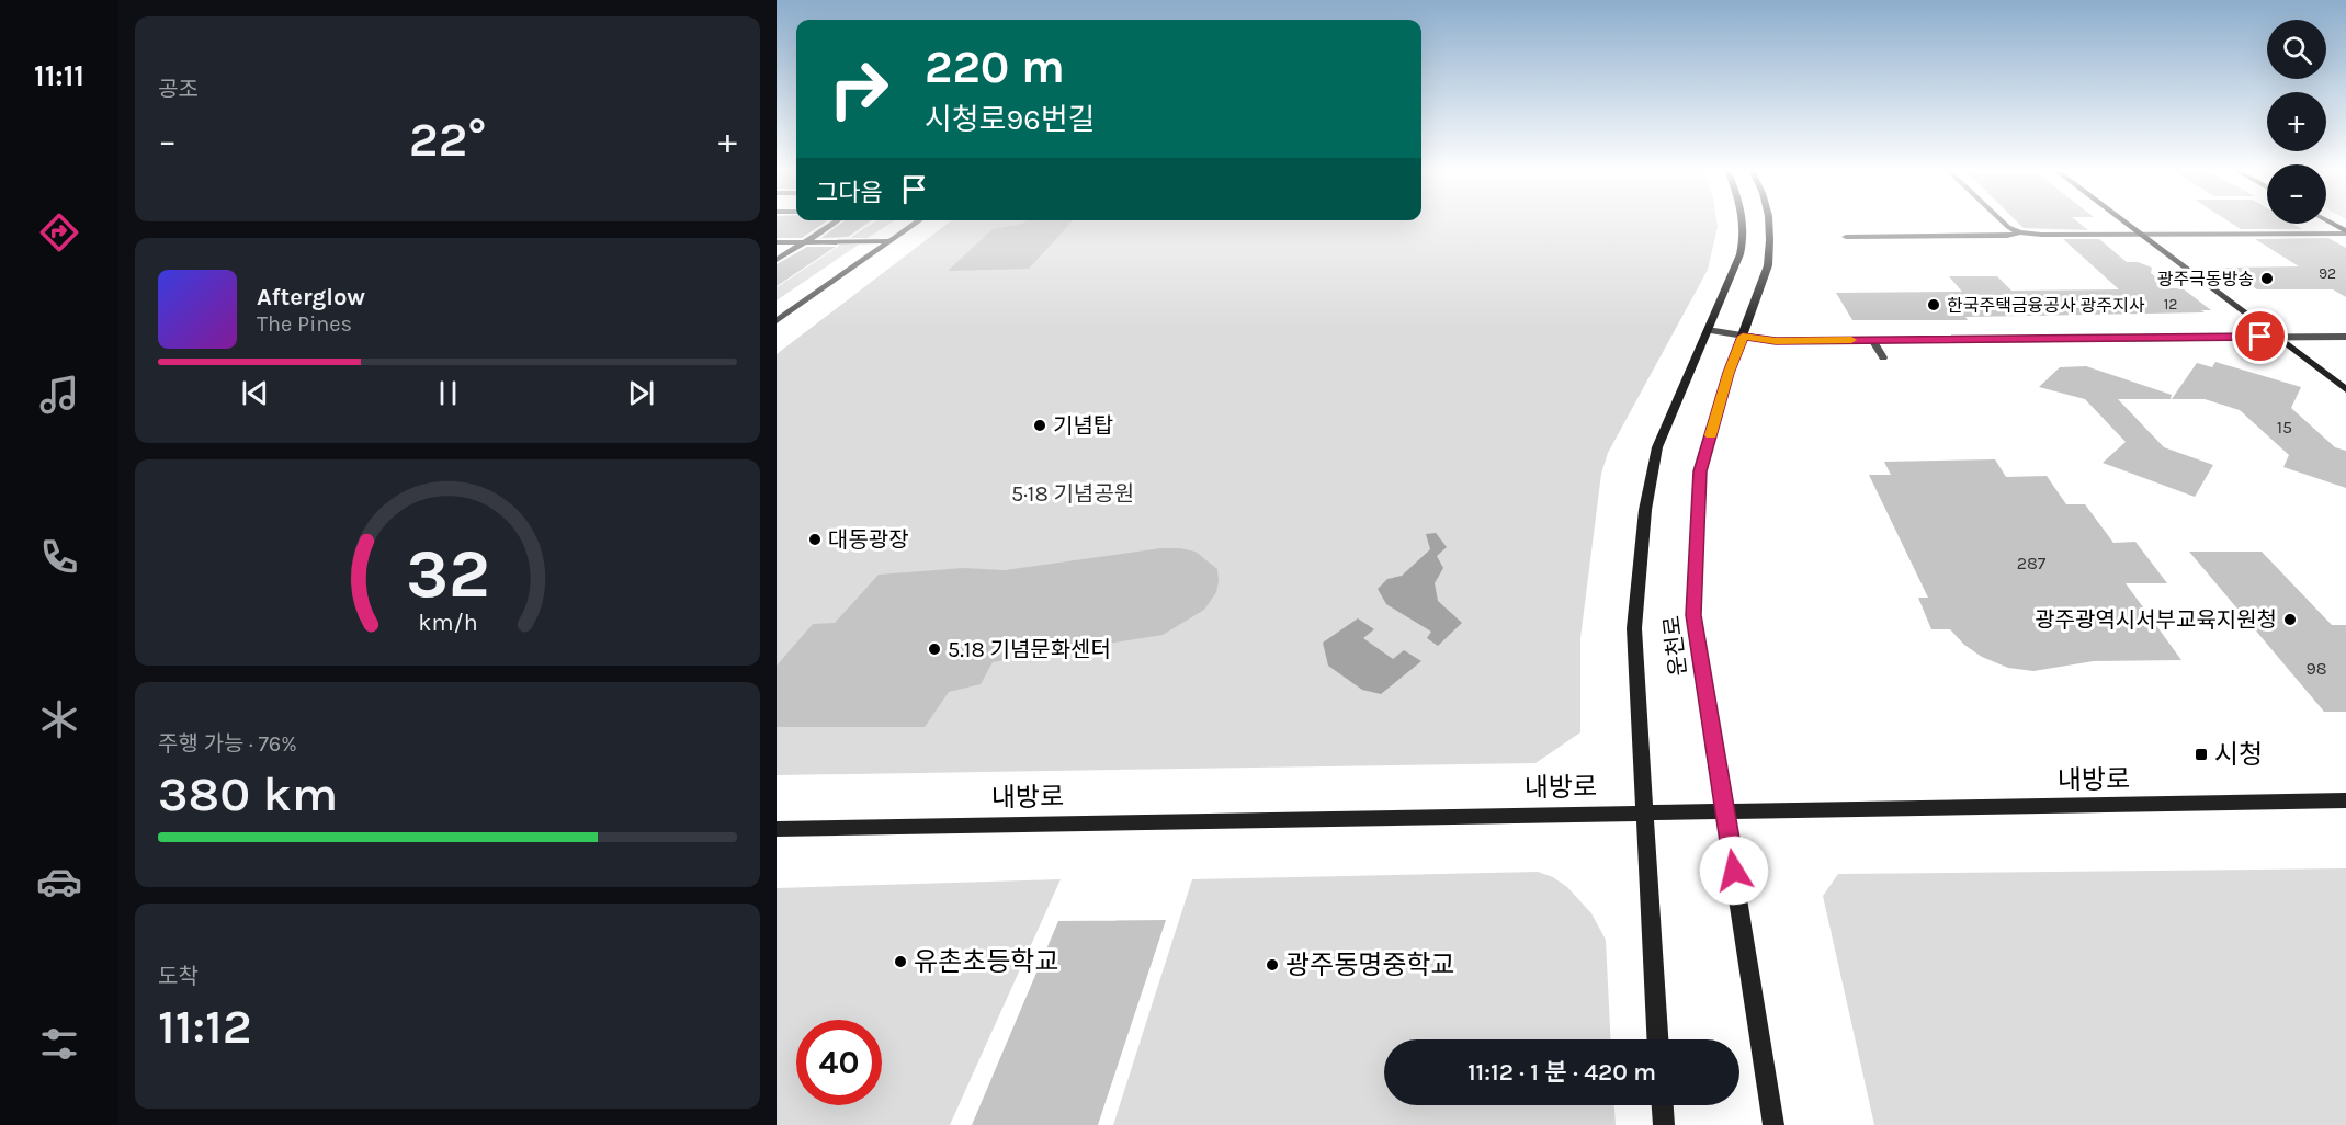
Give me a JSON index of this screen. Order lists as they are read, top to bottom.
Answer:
{
  "streets": {
    "street": ["운천로", "내방로"]
  },
  "crossings": [
    ["운천로", "내방로"]
  ],
  "parks": ["5·18 기념공원"],
  "places": {
    "other": [
      "광주극동방송",
      "한국주택금융공사 광주지사",
      "기념탑",
      "대동광장",
      "광주광역시서부교육지원청",
      "5.18 기념문화센터",
      "유촌초등학교",
      "광주동명중학교"
    ],
    "transit": ["시청"]
  },
  "house_numbers": [
    "92",
    "12",
    "15",
    "287",
    "98"
  ],
  "page": {
    "tabs": "11:11",
    "tile": [
      "공조",
      ["주행 가능 · 76%", "380 km"],
      ["도착", "11:12"]
    ],
    "map_buttons": ["+", "−"],
    "turn": ["220 m", "시청로96번길"],
    "heat": ["−", "22°", "+"],
    "then": "그다음",
    "song": ["Afterglow", "The Pines"],
    "limit": "40",
    "trip": "11:12 · 1 분 · 420 m",
    "gauge": ["32", "km/h"]
  }
}
